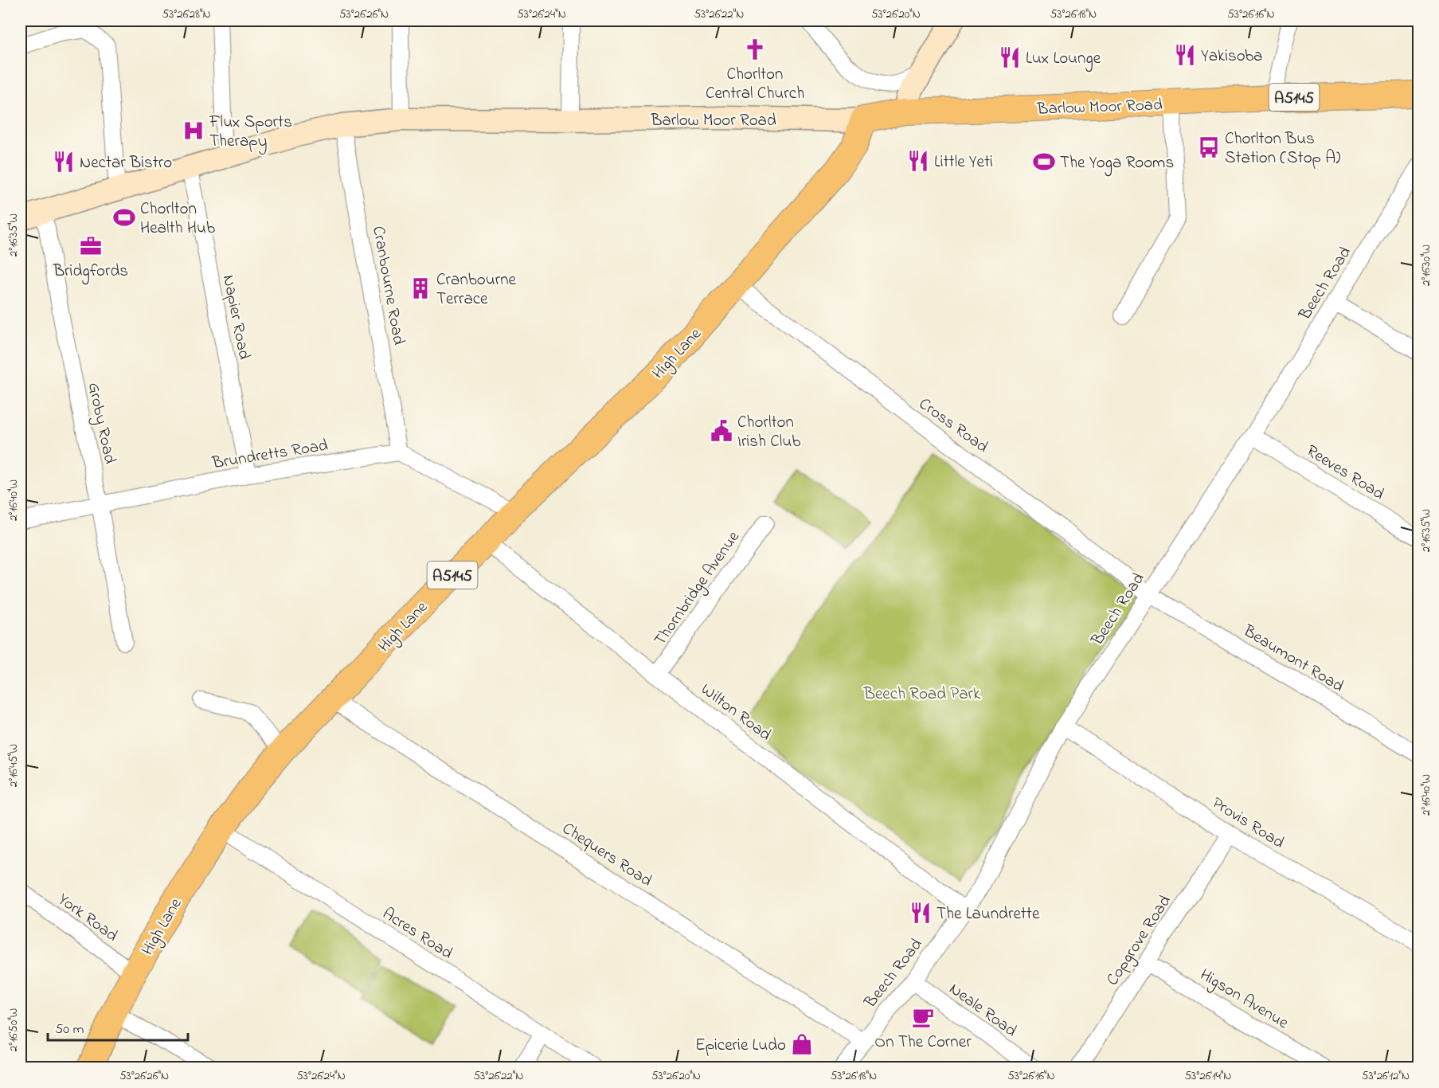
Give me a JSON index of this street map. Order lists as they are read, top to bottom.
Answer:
{
  "streets": {
    "main road": ["A5145", "Barlow Moor Road", "High Lane"],
    "street": [
      "Beech Road",
      "Cranbourne Road",
      "Napier Road",
      "Groby Road",
      "Cross Road",
      "Brundretts Road",
      "Reeves Road",
      "Thornbridge Avenue",
      "Beaumont Road",
      "Wilton Road",
      "Provis Road",
      "Chequers Road",
      "York Road",
      "Acres Road",
      "Copgrove Road",
      "Higson Avenue",
      "Neale Road"
    ]
  },
  "crossings": [
    ["Barlow Moor Road", "Cranbourne Road"],
    ["Barlow Moor Road", "Napier Road"],
    ["Barlow Moor Road", "High Lane"],
    ["Barlow Moor Road", "Groby Road"],
    ["Beech Road", "Cross Road"],
    ["Beech Road", "Reeves Road"],
    ["Beech Road", "Beaumont Road"],
    ["Beech Road", "Wilton Road"],
    ["Beech Road", "Provis Road"],
    ["Beech Road", "Chequers Road"],
    ["Beech Road", "Neale Road"],
    ["Cranbourne Road", "Brundretts Road"],
    ["Napier Road", "Brundretts Road"],
    ["High Lane", "Cross Road"],
    ["High Lane", "Wilton Road"],
    ["High Lane", "Chequers Road"],
    ["High Lane", "York Road"],
    ["High Lane", "Acres Road"],
    ["Groby Road", "Brundretts Road"],
    ["Cross Road", "Beaumont Road"],
    ["Thornbridge Avenue", "Wilton Road"],
    ["Provis Road", "Copgrove Road"],
    ["Copgrove Road", "Higson Avenue"]
  ],
  "parks": ["Beech Road Park"],
  "places": {
    "church": ["Chorlton Central Church"],
    "restaurant": [
      "Yakisoba",
      "Lux Lounge",
      "Little Yeti",
      "Nectar Bistro",
      "The Laundrette"
    ],
    "hospital": ["Flux Sports Therapy"],
    "bus stop": ["Chorlton Bus Station (Stop A)"],
    "sports": ["The Yoga Rooms", "Chorlton Health Hub"],
    "office": ["Bridgfords"],
    "building": ["Cranbourne Terrace"],
    "public building": ["Chorlton Irish Club"],
    "cafe": ["On The Corner"],
    "shop": ["Epicerie Ludo"]
  },
  "scale_bar": "50 m",
  "coordinates": [
    "53°26'28\"N",
    "53°26'26\"N",
    "53°26'24\"N",
    "53°26'22\"N",
    "53°26'20\"N",
    "53°26'18\"N",
    "53°26'16\"N",
    "2°16'35\"W",
    "2°16'30\"W",
    "2°16'40\"W",
    "2°16'45\"W",
    "2°16'50\"W",
    "53°26'14\"N",
    "53°26'12\"N"
  ]
}
